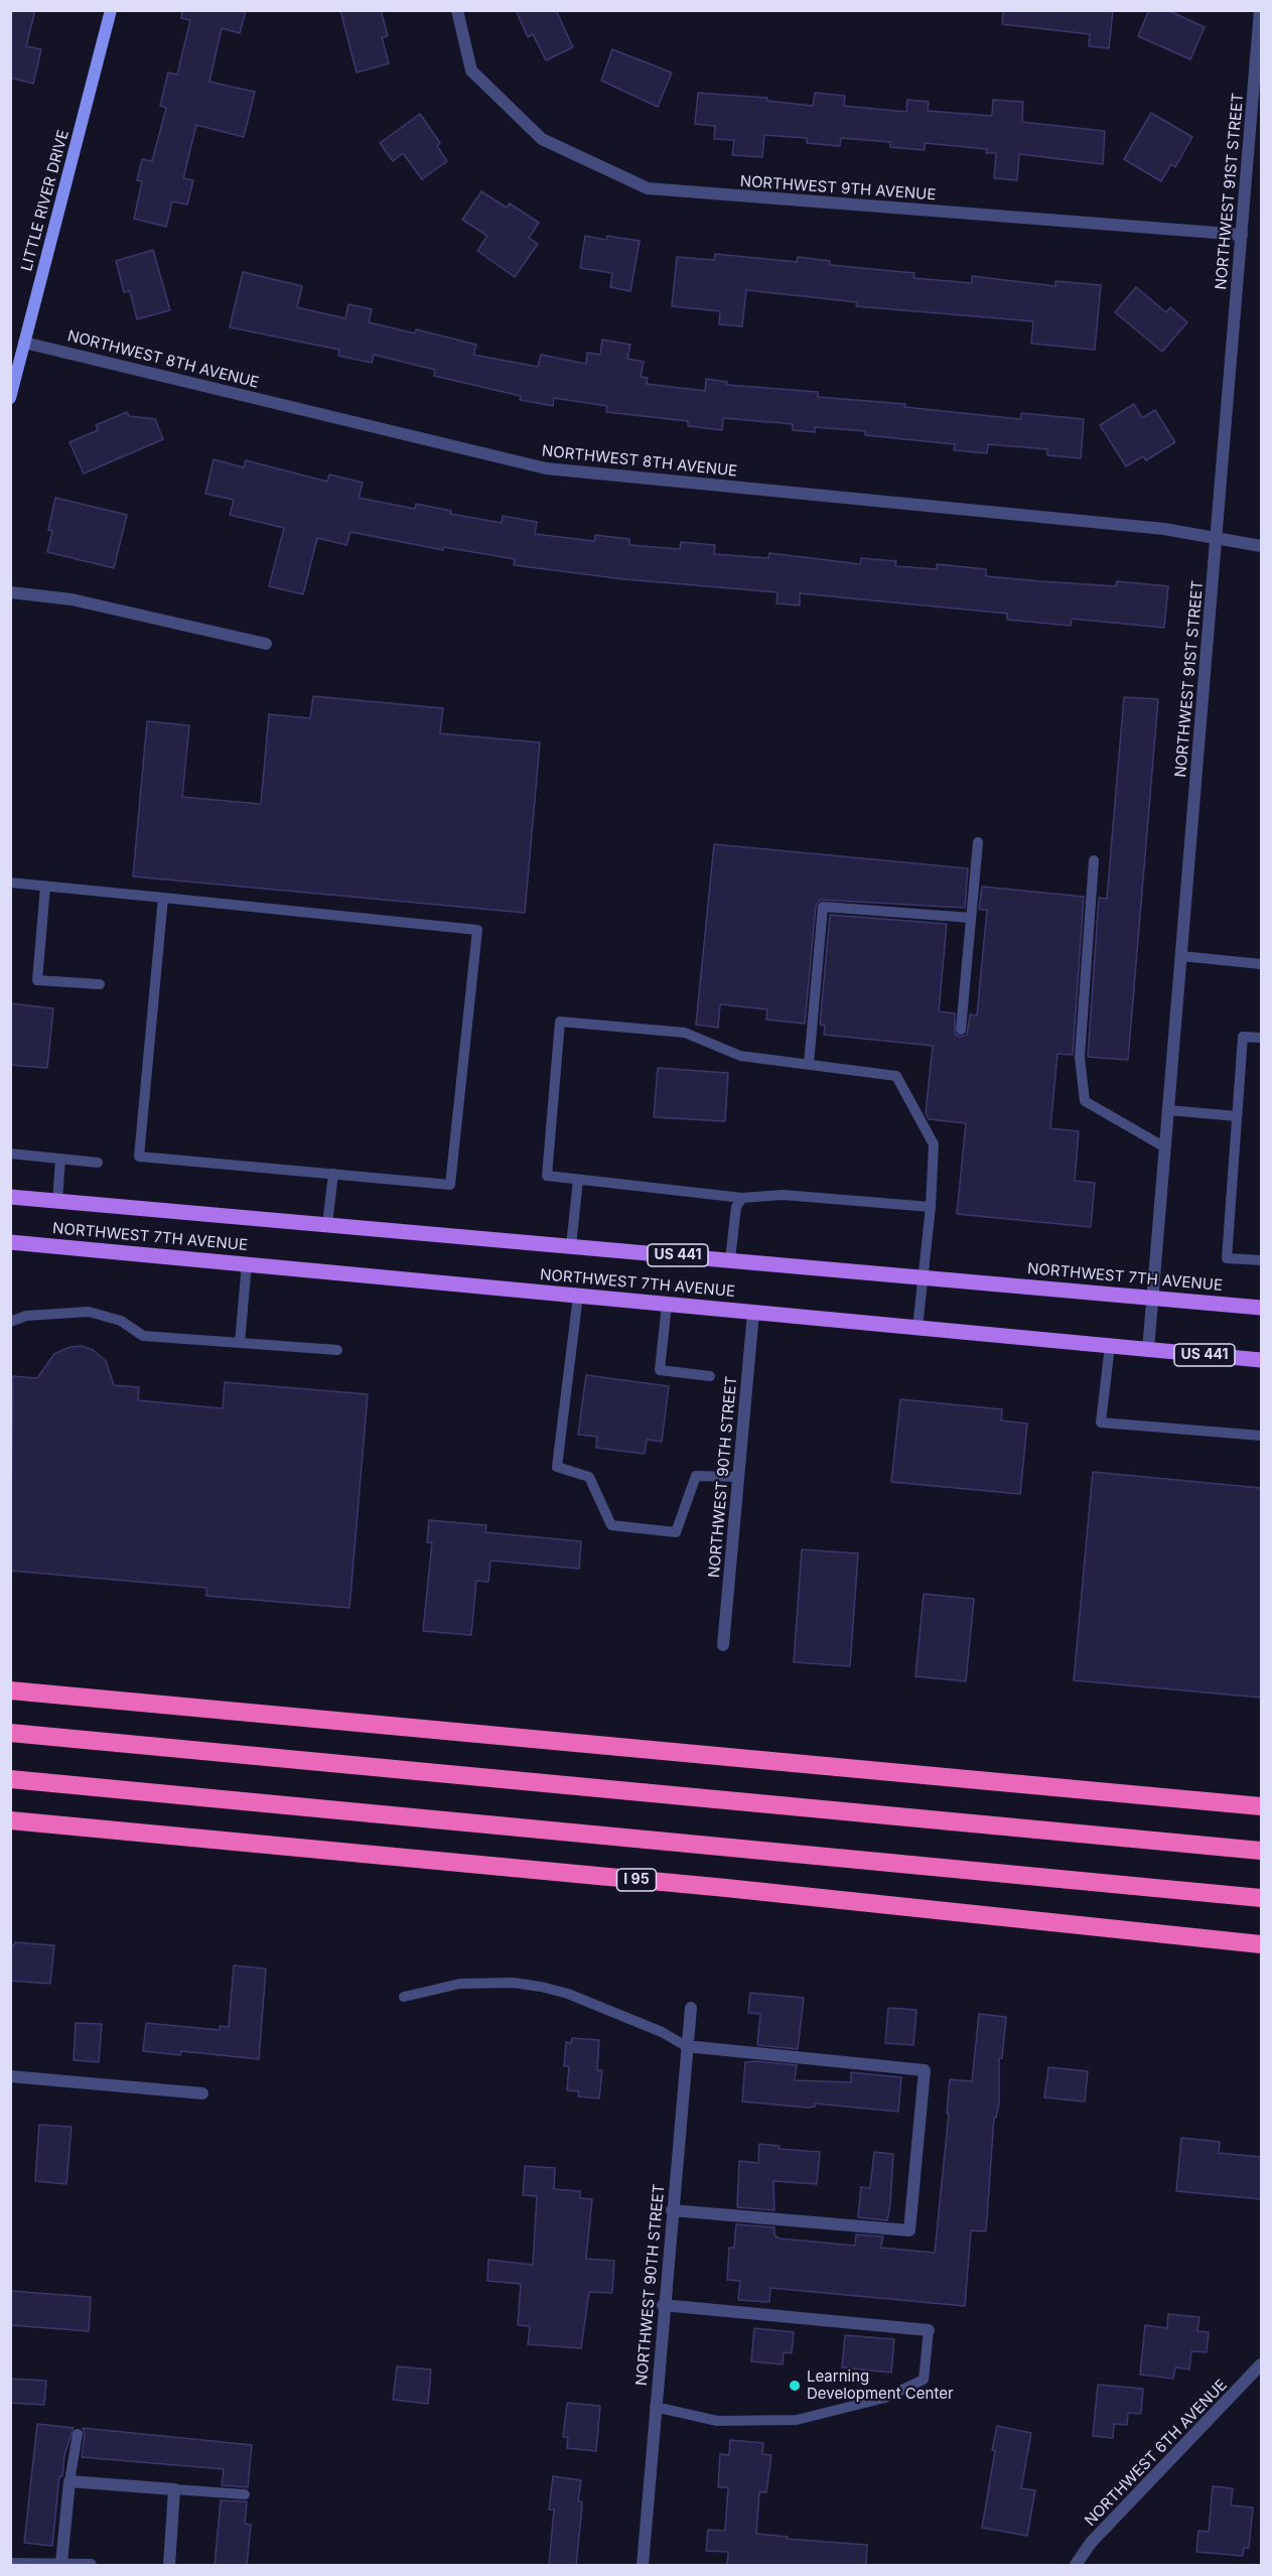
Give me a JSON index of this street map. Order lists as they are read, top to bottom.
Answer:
{
  "streets": {
    "highway": ["I 95"],
    "main road": ["NORTHWEST 7TH AVENUE", "US 441"],
    "street": [
      "NORTHWEST 9TH AVENUE",
      "NORTHWEST 91ST STREET",
      "LITTLE RIVER DRIVE",
      "NORTHWEST 8TH AVENUE",
      "NORTHWEST 90TH STREET",
      "NORTHWEST 6TH AVENUE"
    ]
  },
  "crossings": [
    ["NORTHWEST 9TH AVENUE", "NORTHWEST 91ST STREET"],
    ["NORTHWEST 91ST STREET", "NORTHWEST 8TH AVENUE"],
    ["NORTHWEST 91ST STREET", "NORTHWEST 7TH AVENUE"],
    ["LITTLE RIVER DRIVE", "NORTHWEST 8TH AVENUE"],
    ["NORTHWEST 7TH AVENUE", "NORTHWEST 90TH STREET"]
  ],
  "places": ["Learning Development Center"]
}
